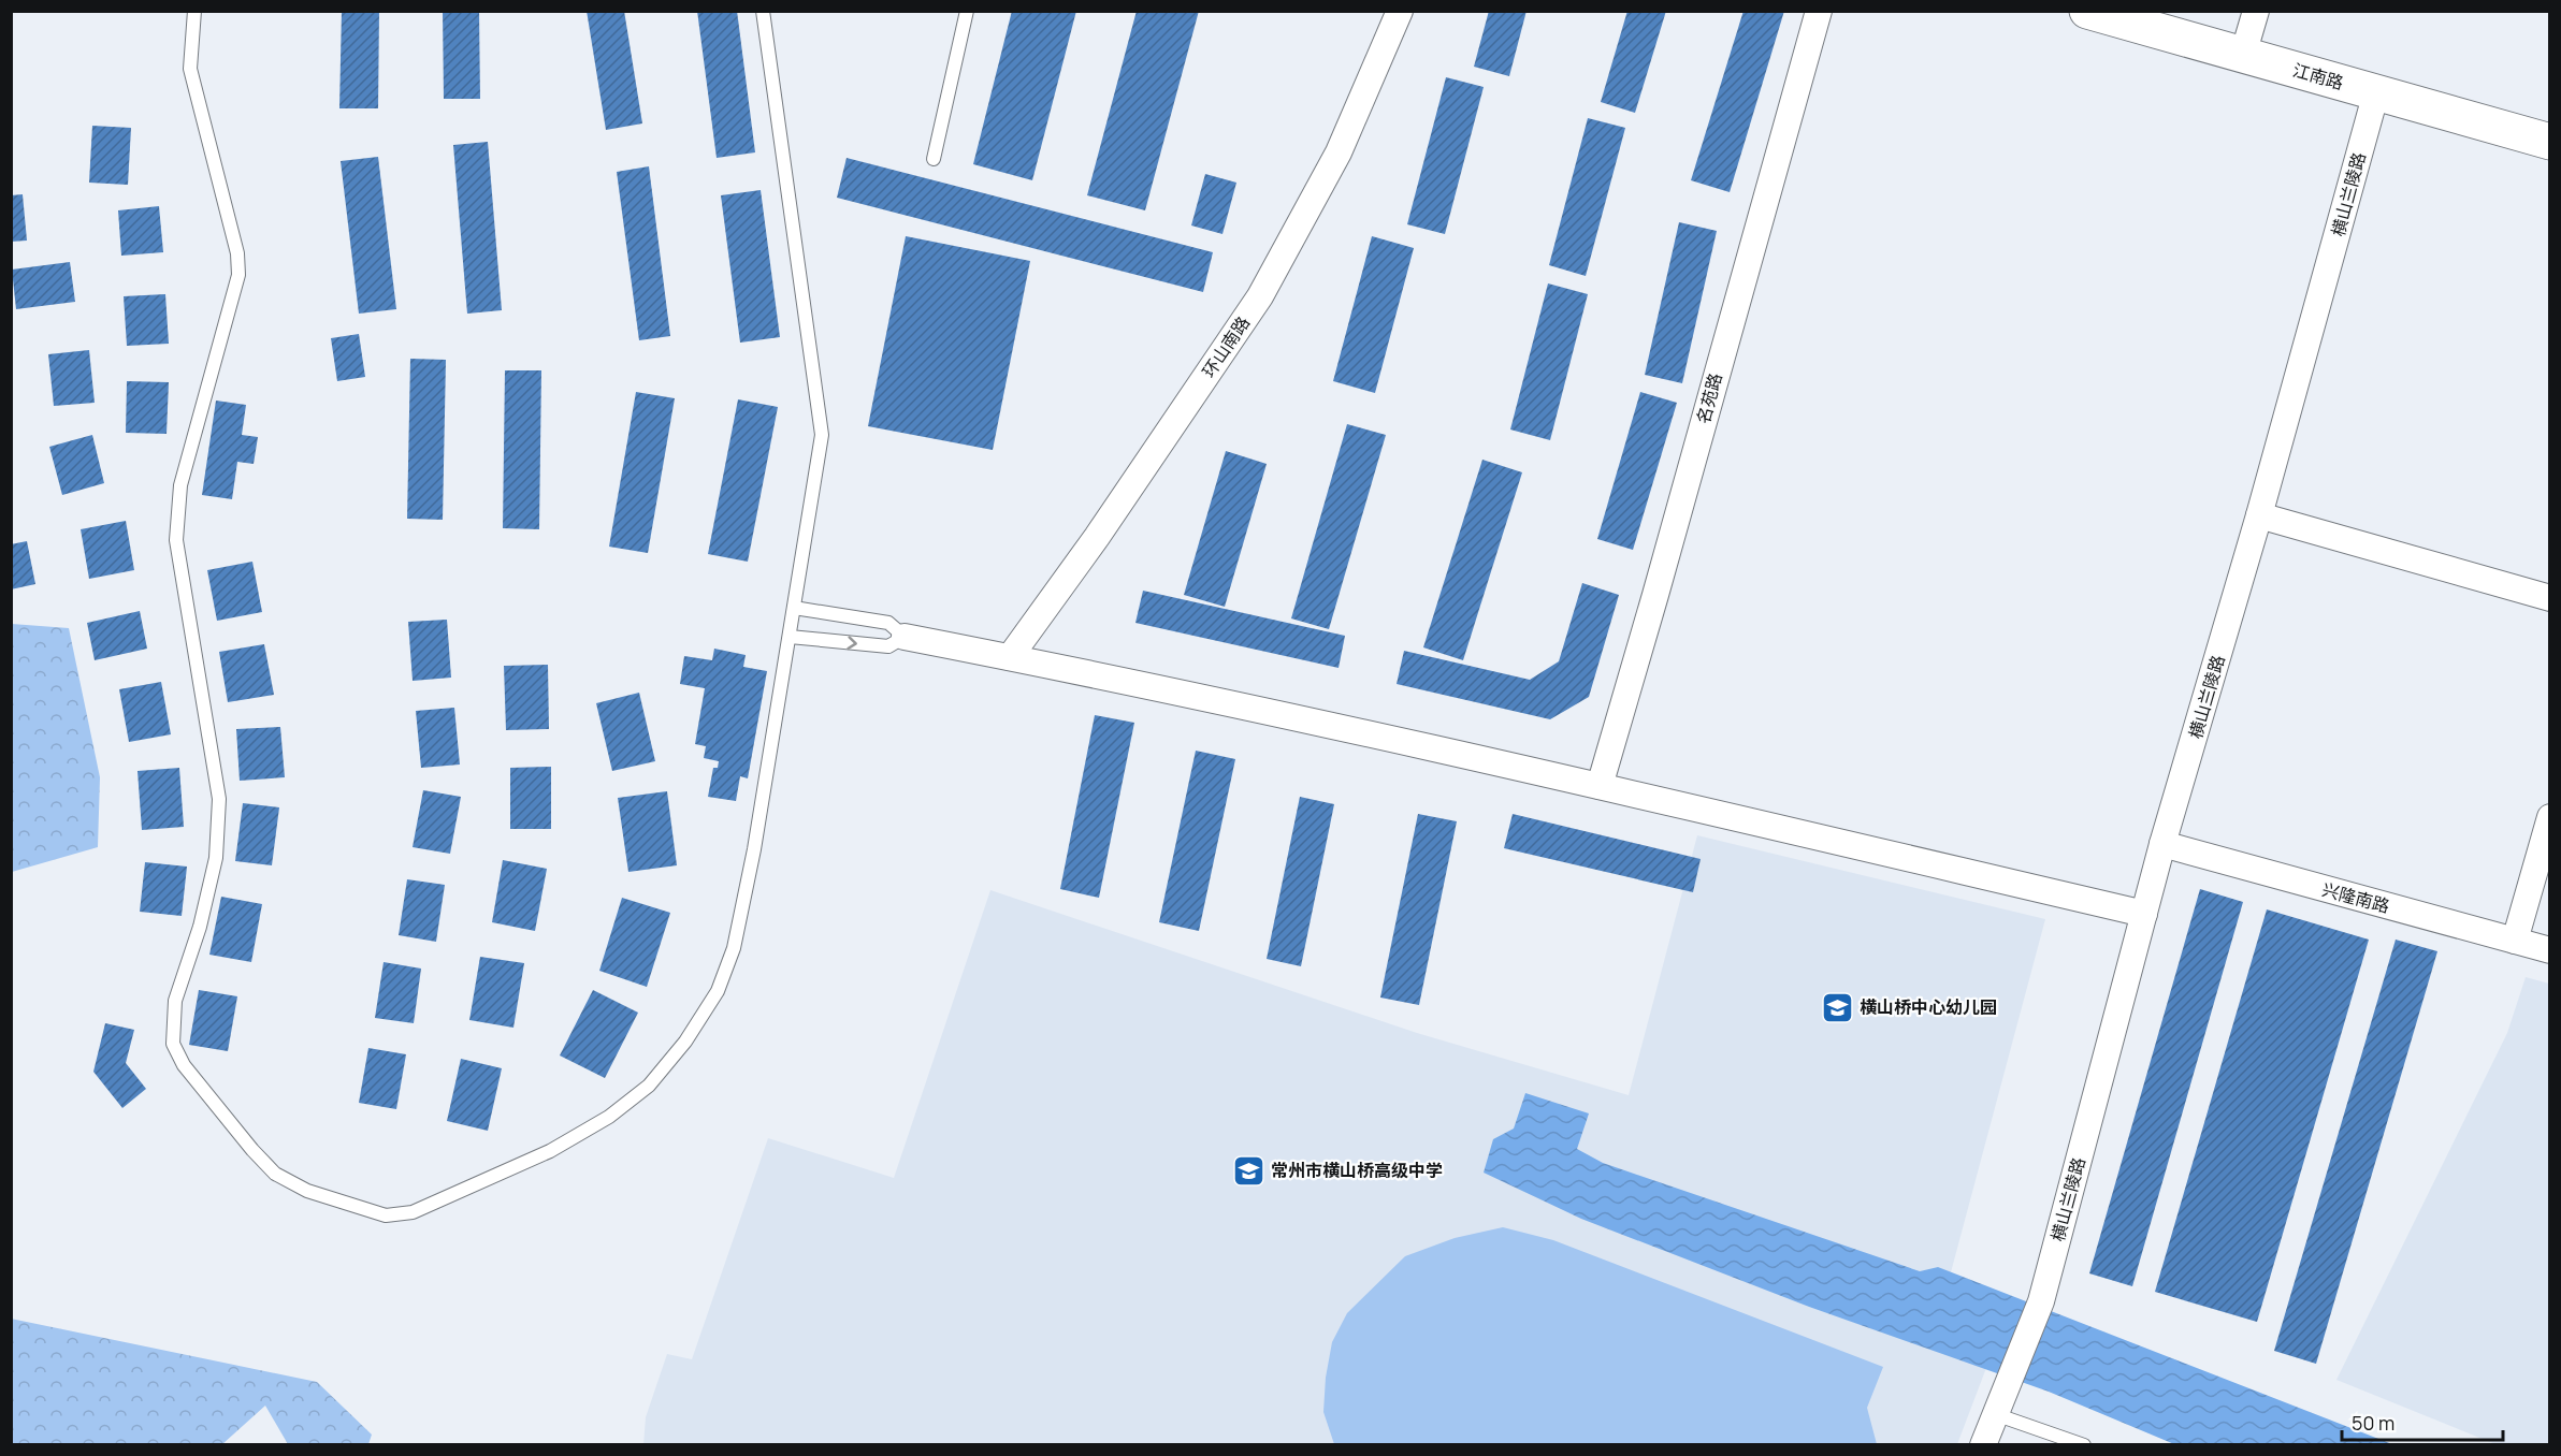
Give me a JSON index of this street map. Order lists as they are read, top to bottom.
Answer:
{
  "streets": {
    "main road": ["江南路"],
    "street": [
      "横山兰陵路",
      "环山南路",
      "名苑路",
      "兴隆南路"
    ]
  },
  "crossings": [
    ["江南路", "横山兰陵路"],
    ["横山兰陵路", "兴隆南路"]
  ],
  "places": {
    "school or university": ["横山桥中心幼儿园", "常州市横山桥高级中学"]
  },
  "scale_bar": "50 m"
}
